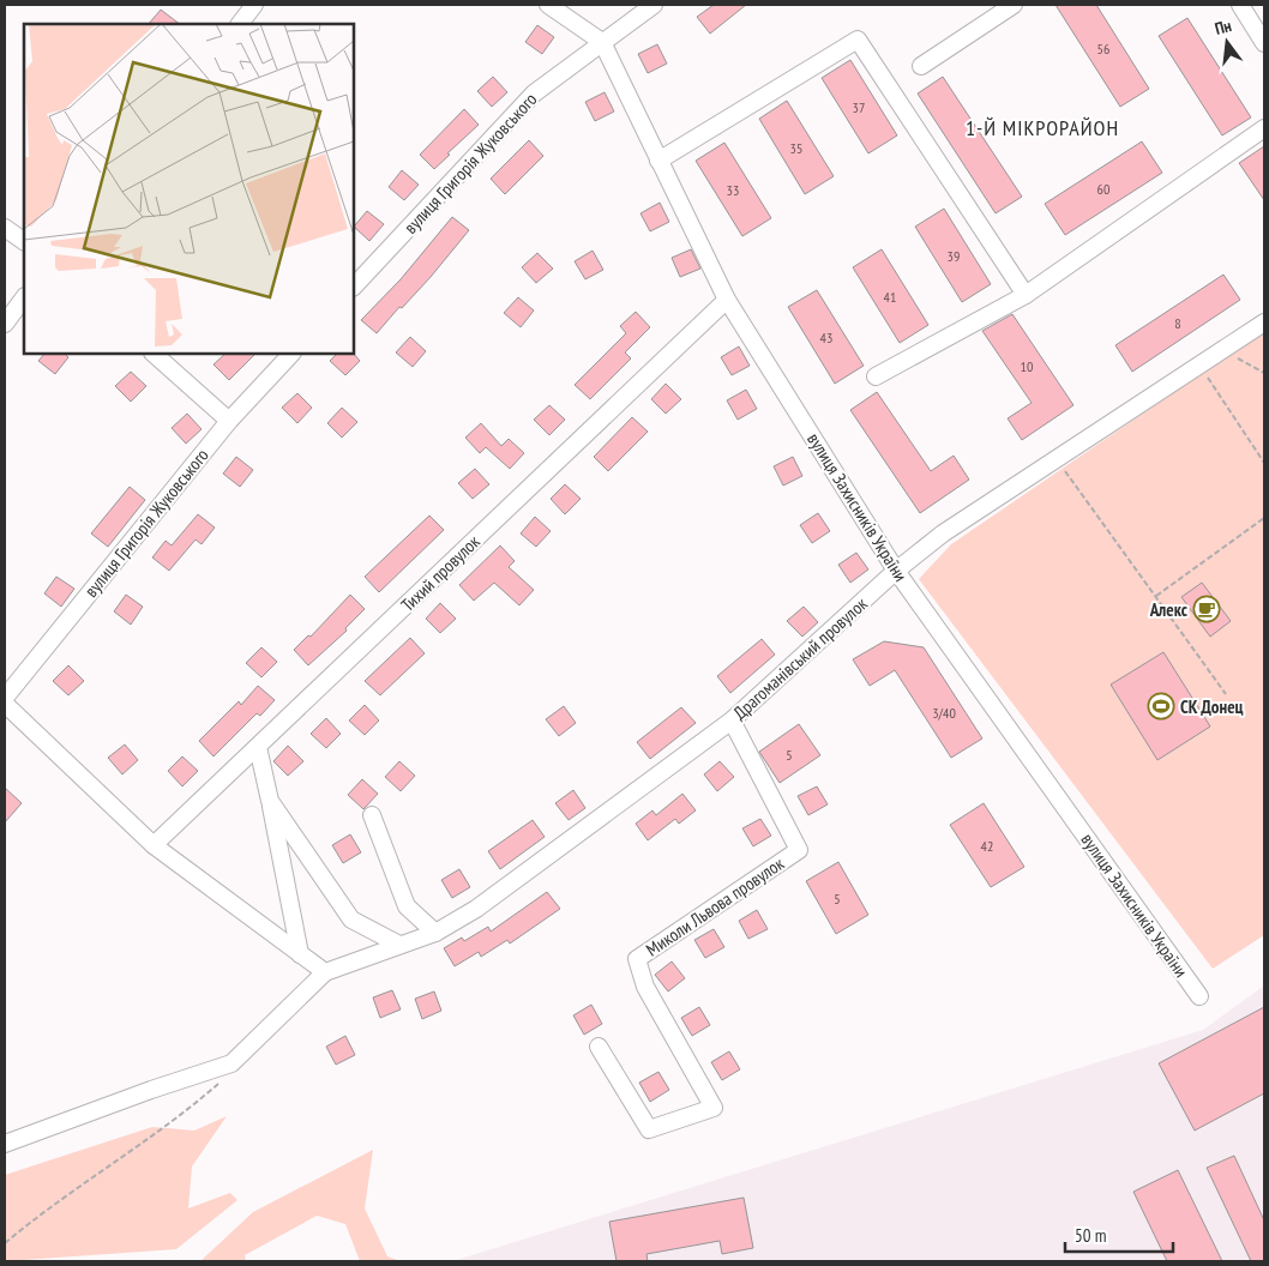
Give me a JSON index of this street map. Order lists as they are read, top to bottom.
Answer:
{
  "streets": {
    "street": [
      "вулиця Григорія Жуковського",
      "вулиця Захисників України",
      "Тихий провулок",
      "Драгоманівський провулок",
      "Миколи Львова провулок"
    ]
  },
  "crossings": [
    ["вулиця Григорія Жуковського", "вулиця Захисників України"],
    ["вулиця Захисників України", "Тихий провулок"],
    ["вулиця Захисників України", "Драгоманівський провулок"],
    ["Драгоманівський провулок", "Миколи Львова провулок"]
  ],
  "districts": ["1-Й МІКРОРАЙОН"],
  "places": {
    "cafe": ["Алекс"],
    "sports": ["СК Донец"]
  },
  "house_numbers": [
    "56",
    "37",
    "35",
    "60",
    "33",
    "39",
    "41",
    "8",
    "43",
    "10",
    "3/40",
    "5",
    "42",
    "5"
  ],
  "scale_bar": "50 m",
  "north": "top"
}
